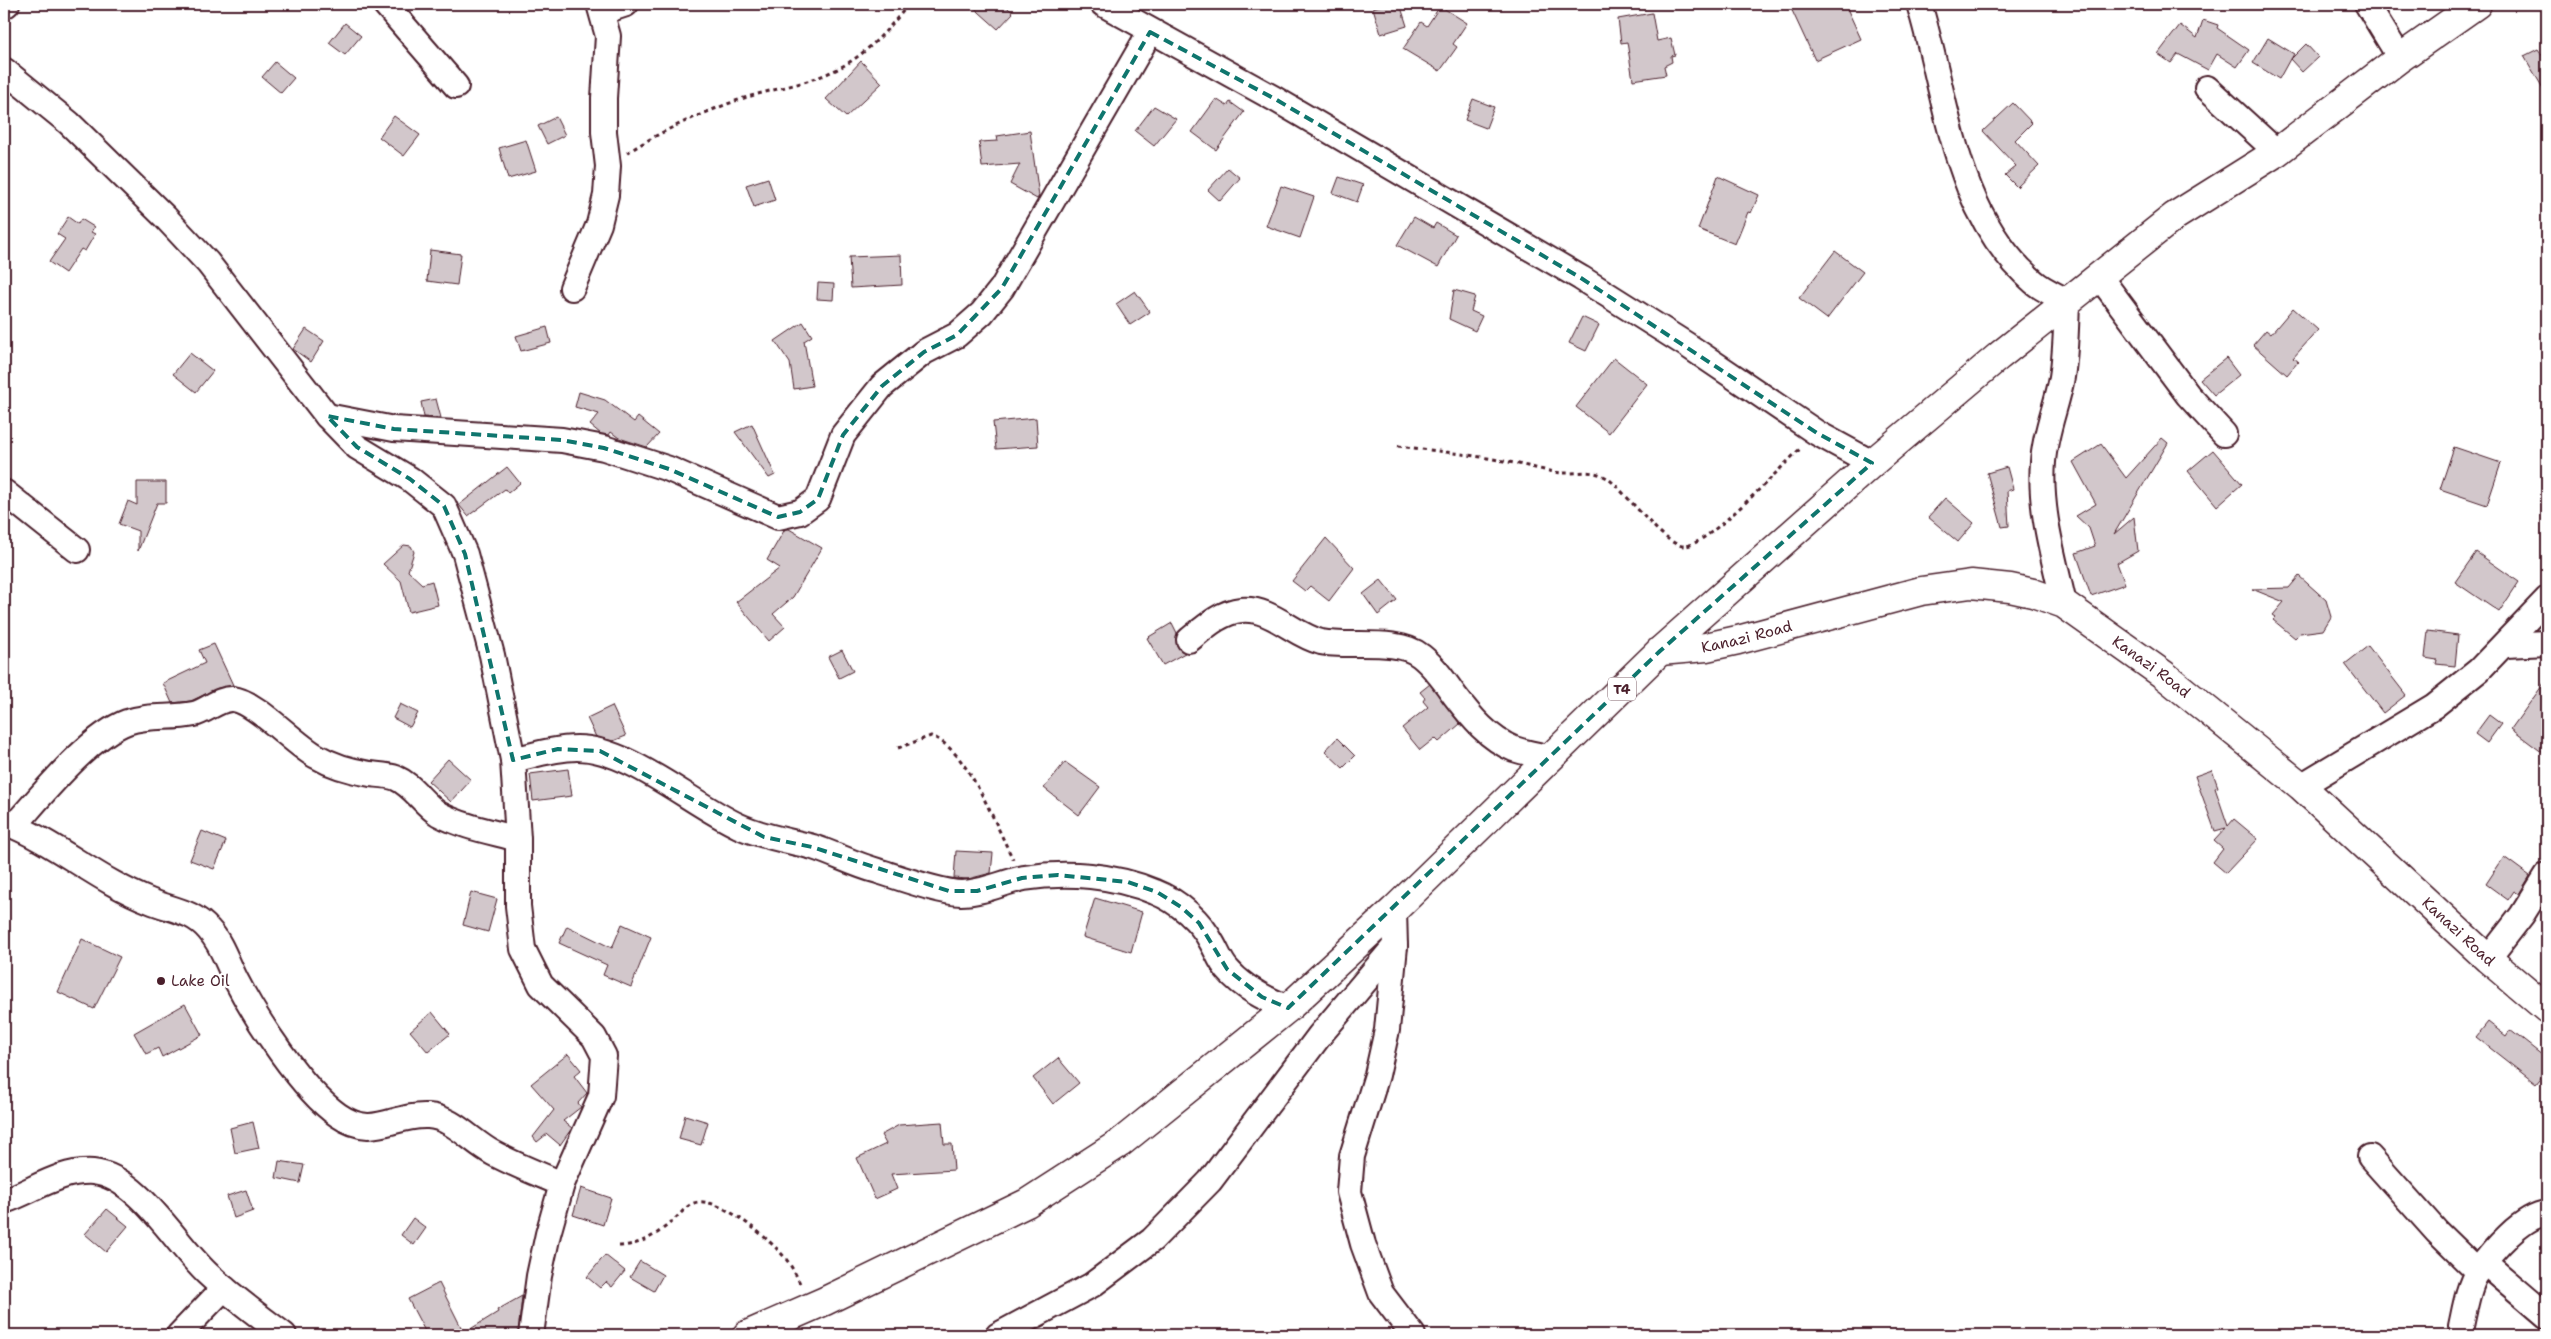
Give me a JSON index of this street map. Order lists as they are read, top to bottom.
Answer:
{
  "streets": {
    "main road": ["Kanazi Road", "T4"]
  },
  "crossings": [
    ["Kanazi Road", "T4"]
  ],
  "places": ["Lake Oil"]
}
